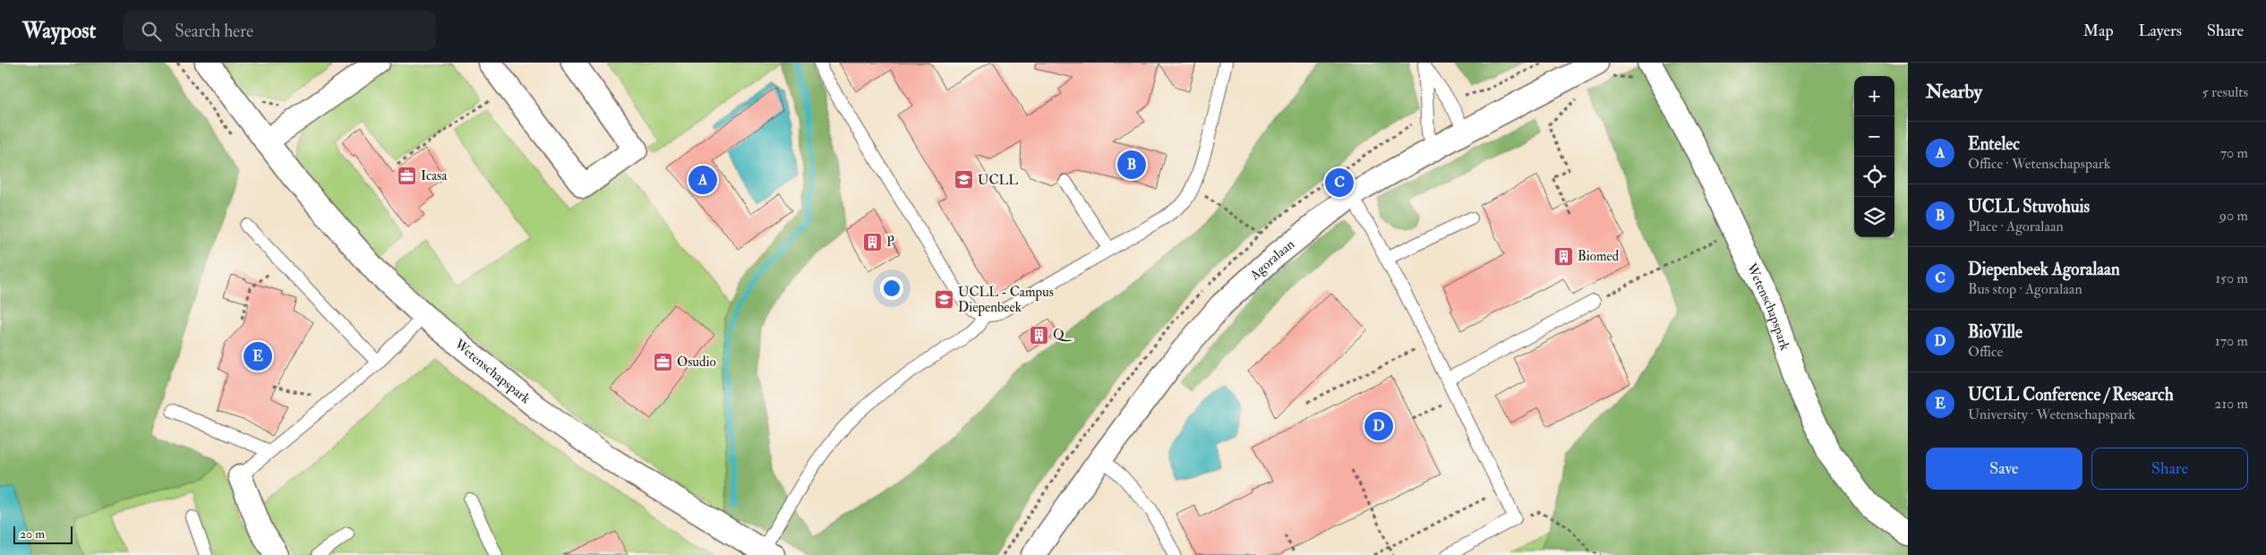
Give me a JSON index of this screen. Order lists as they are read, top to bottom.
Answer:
{
  "streets": {
    "street": ["Agoralaan", "Wetenschapspark"]
  },
  "places": {
    "office": ["Icasa", "Osudio"],
    "school or university": ["UCLL", "UCLL - Campus Diepenbeek"],
    "building": ["P", "Biomed", "Q"]
  },
  "scale_bar": "20 m",
  "page": {
    "header": "Waypost",
    "search": "Search here",
    "nav": ["Map", "Layers", "Share"],
    "heading": ["Nearby", "5 results"],
    "map_buttons": ["+", "−"],
    "list": [
      {
        "mark": "A",
        "name": "Entelec",
        "note": "Office · Wetenschapspark",
        "value": "70 m"
      },
      {
        "mark": "B",
        "name": "UCLL Stuvohuis",
        "note": "Place · Agoralaan",
        "value": "90 m"
      },
      {
        "mark": "C",
        "name": "Diepenbeek Agoralaan",
        "note": "Bus stop · Agoralaan",
        "value": "150 m"
      },
      {
        "mark": "D",
        "name": "BioVille",
        "note": "Office",
        "value": "170 m"
      },
      {
        "mark": "E",
        "name": "UCLL Conference / Research",
        "note": "University · Wetenschapspark",
        "value": "210 m"
      }
    ],
    "pins": [
      "B",
      "A",
      "C",
      "E",
      "D"
    ],
    "buttons": ["Save", "Share"],
    "scale": "20 m"
  }
}
